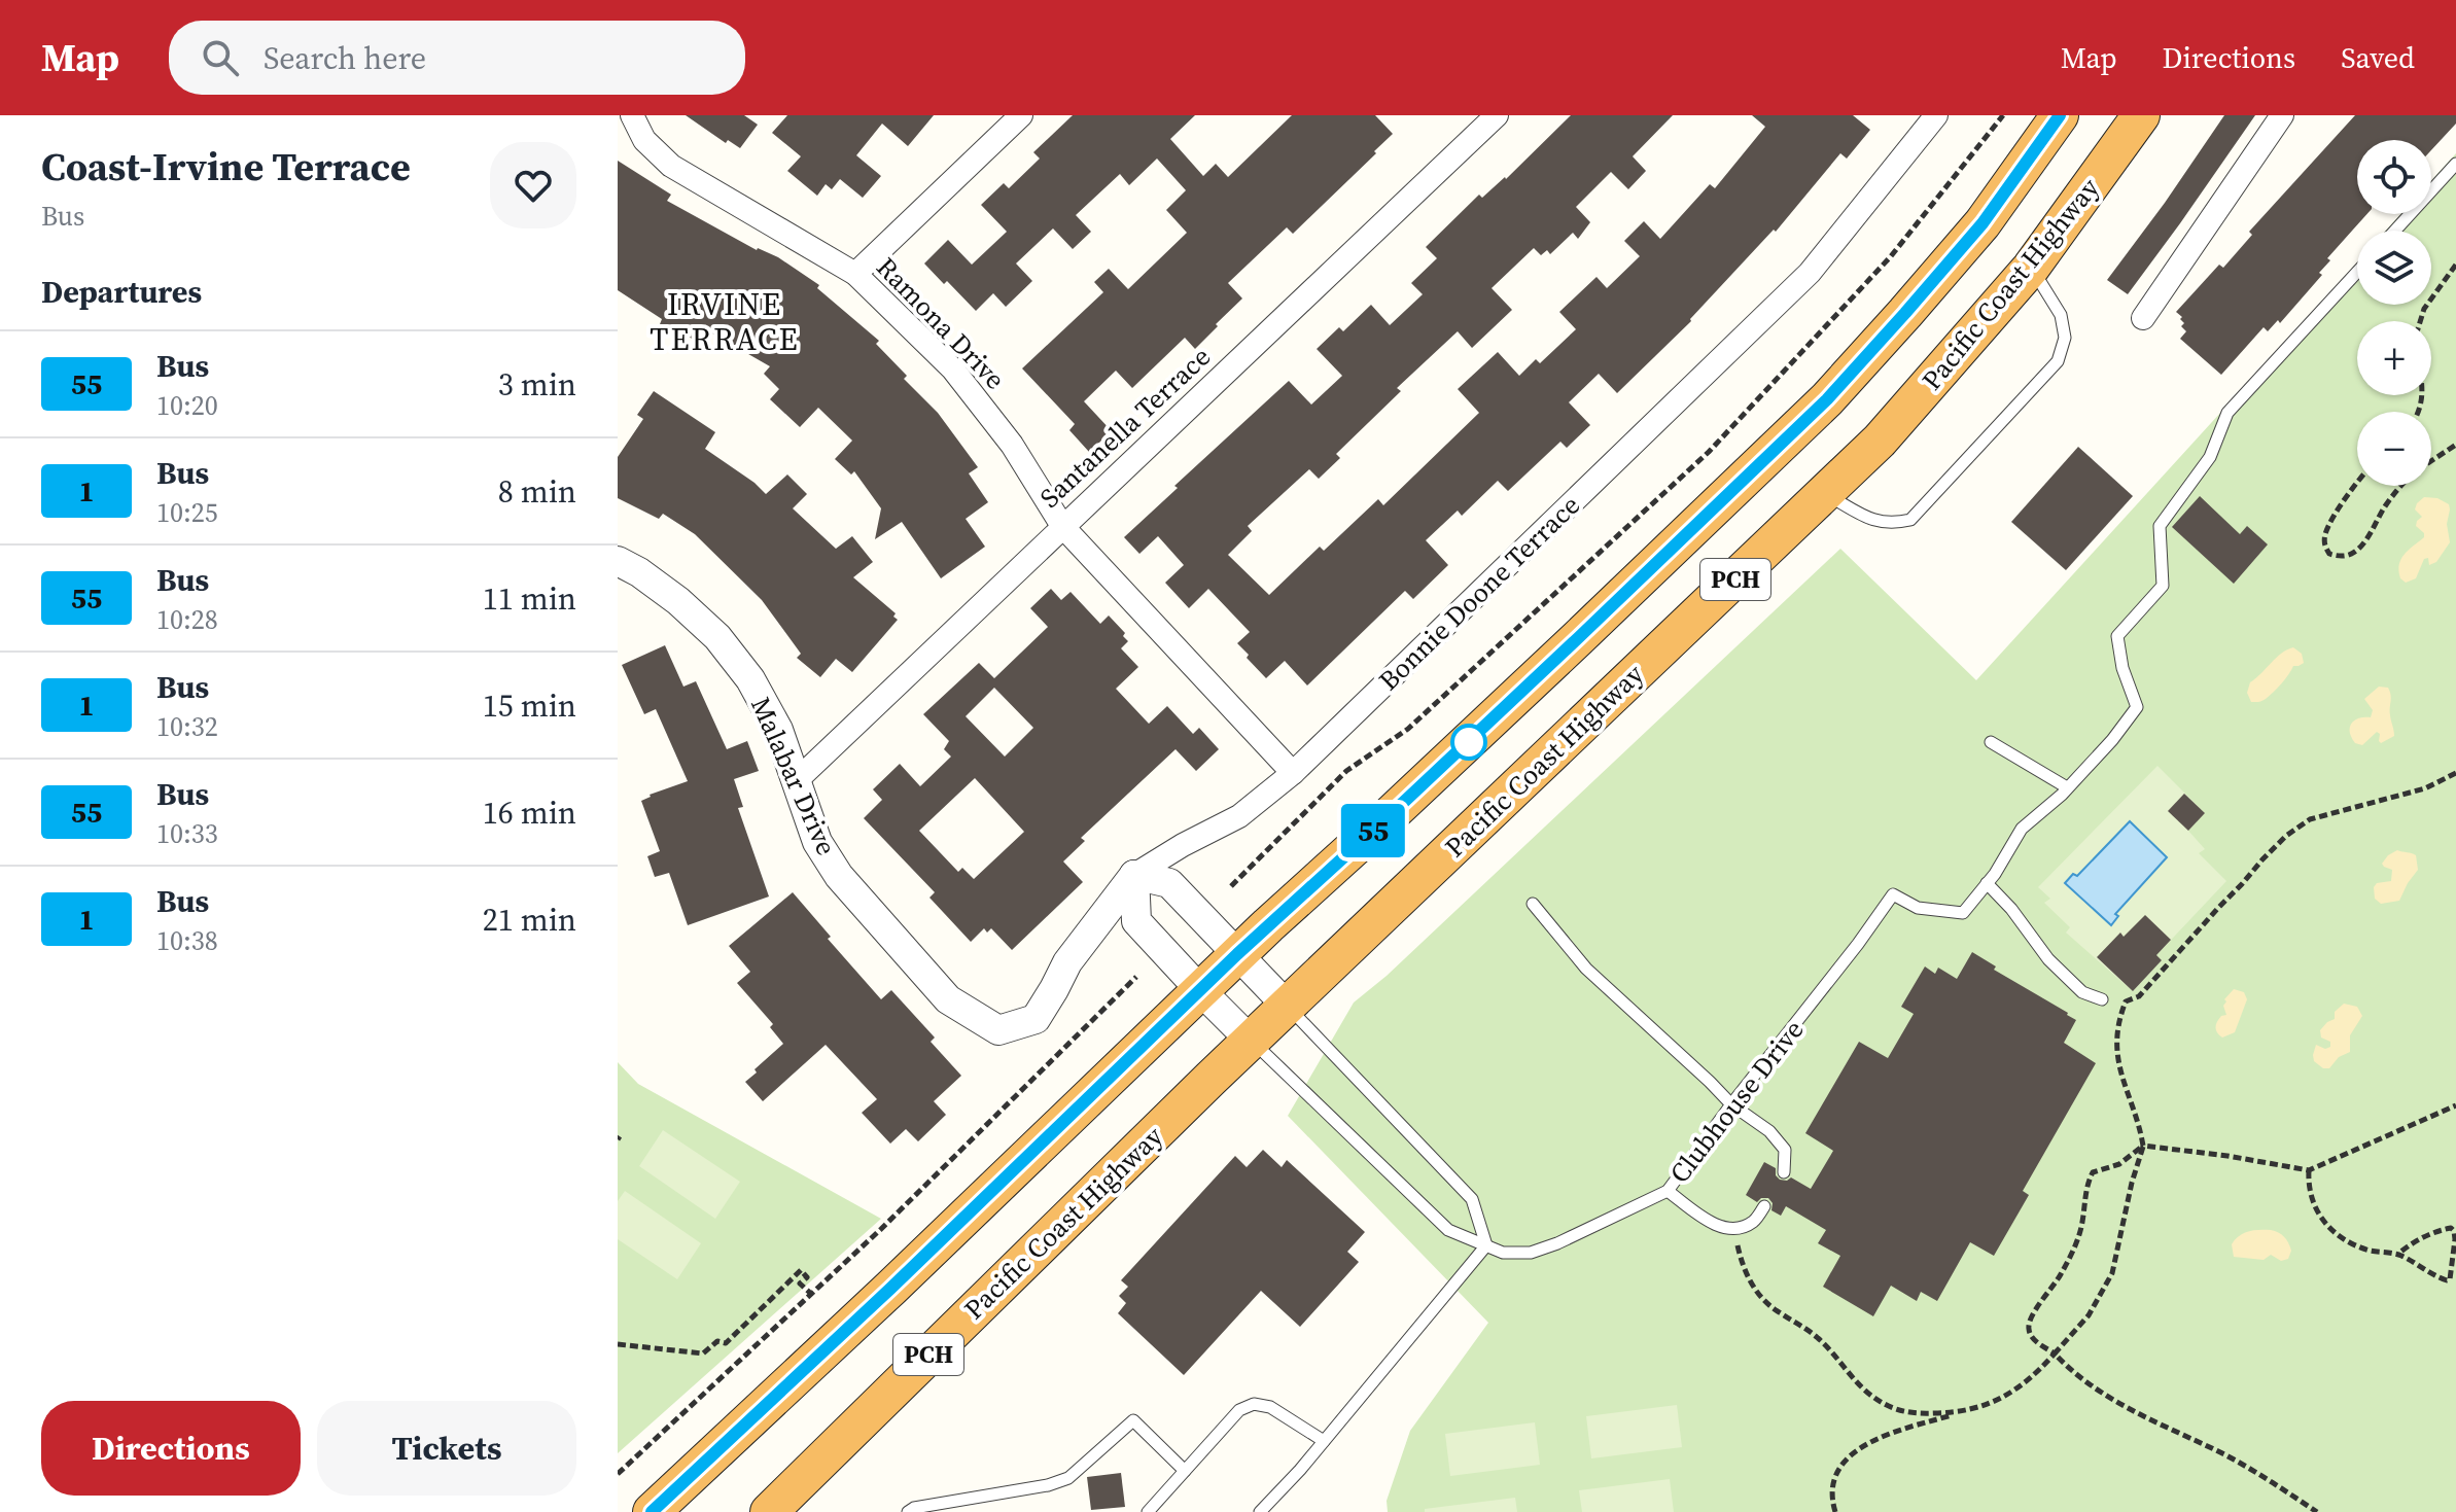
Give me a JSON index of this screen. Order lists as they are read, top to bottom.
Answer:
{
  "streets": {
    "highway": ["Pacific Coast Highway", "PCH"],
    "street": [
      "Ramona Drive",
      "Santanella Terrace",
      "Bonnie Doone Terrace",
      "Malabar Drive",
      "Clubhouse Drive"
    ]
  },
  "crossings": [
    ["Pacific Coast Highway", "Clubhouse Drive"],
    ["Ramona Drive", "Santanella Terrace"],
    ["Ramona Drive", "Bonnie Doone Terrace"],
    ["Santanella Terrace", "Malabar Drive"],
    ["PCH", "Clubhouse Drive"],
    ["Bonnie Doone Terrace", "Malabar Drive"]
  ],
  "districts": ["IRVINE TERRACE"],
  "lines": ["bus line 55"],
  "page": {
    "header": "Map",
    "search": "Search here",
    "nav": ["Map", "Directions", "Saved"],
    "heading": [
      ["Coast-Irvine Terrace", "Bus"],
      "Departures"
    ],
    "on_map": "55",
    "map_buttons": ["+", "−"],
    "list": [
      {
        "mark": "55",
        "name": "Bus",
        "note": "10:20",
        "value": "3 min"
      },
      {
        "mark": "1",
        "name": "Bus",
        "note": "10:25",
        "value": "8 min"
      },
      {
        "mark": "55",
        "name": "Bus",
        "note": "10:28",
        "value": "11 min"
      },
      {
        "mark": "1",
        "name": "Bus",
        "note": "10:32",
        "value": "15 min"
      },
      {
        "mark": "55",
        "name": "Bus",
        "note": "10:33",
        "value": "16 min"
      },
      {
        "mark": "1",
        "name": "Bus",
        "note": "10:38",
        "value": "21 min"
      }
    ],
    "buttons": ["Directions", "Tickets"]
  }
}
